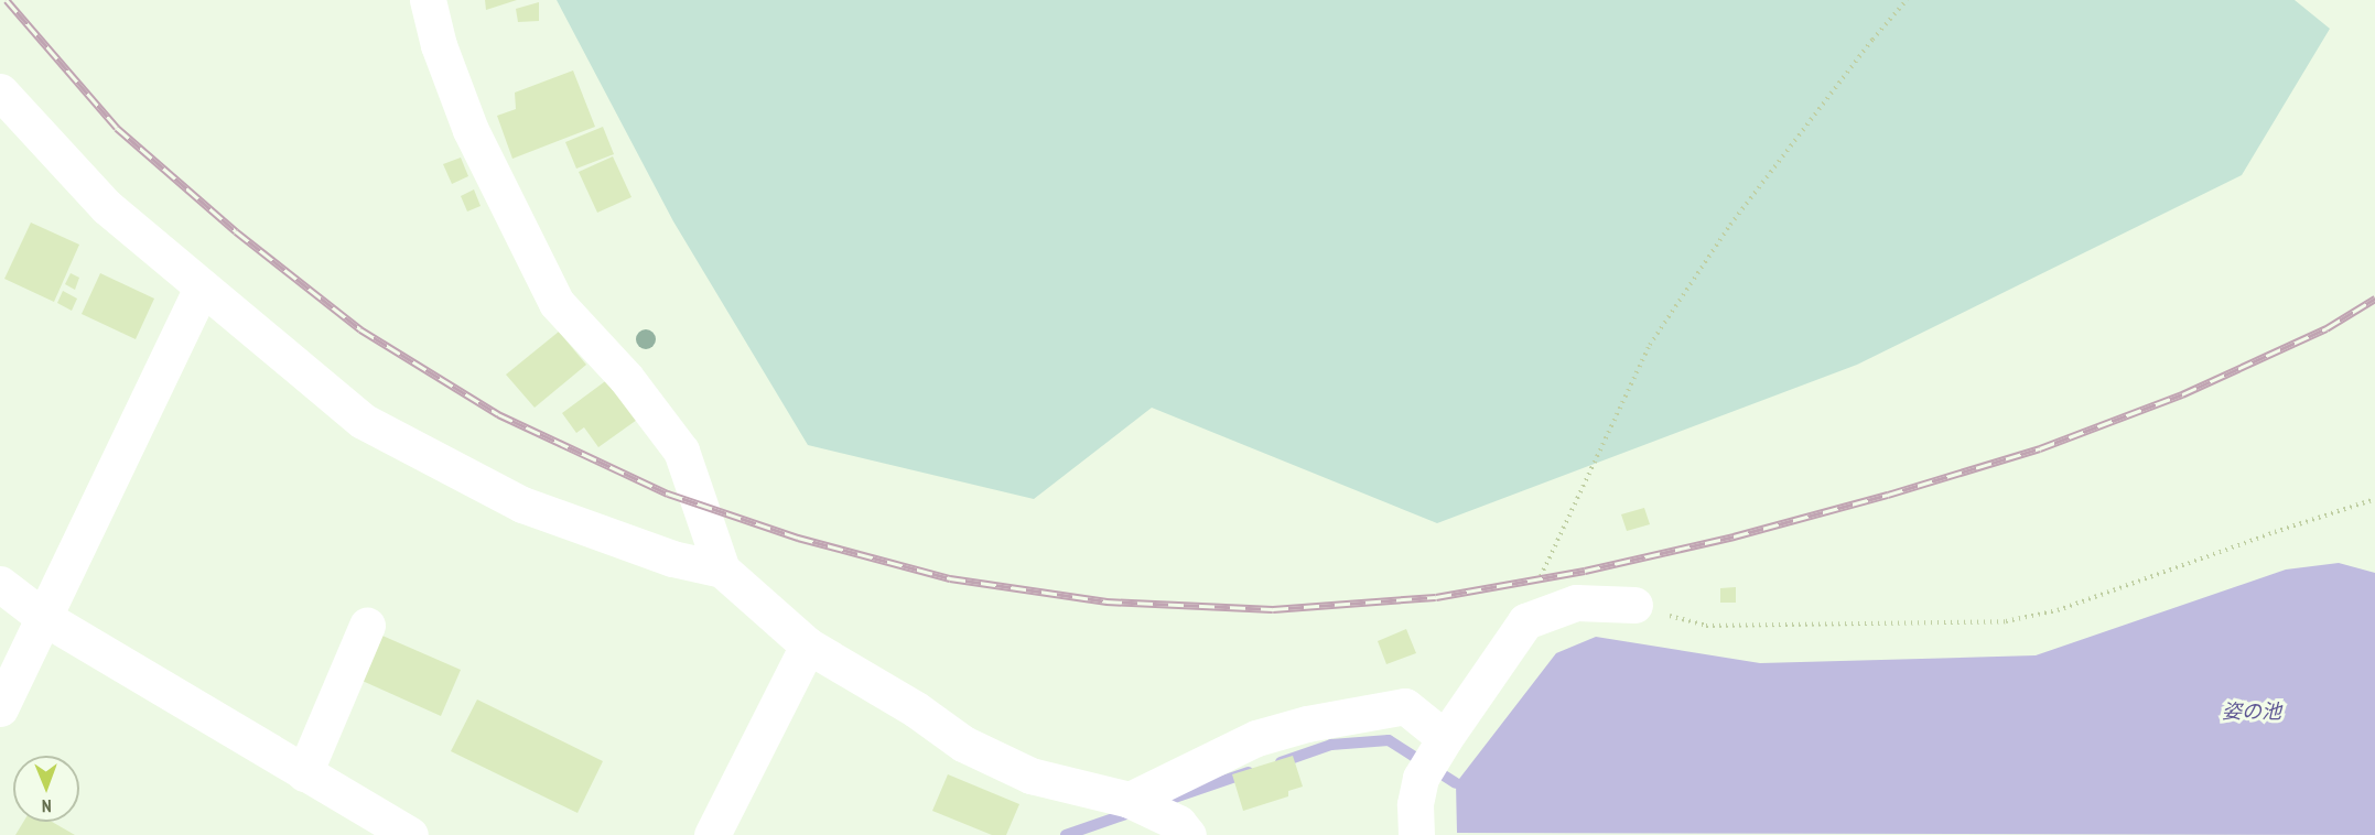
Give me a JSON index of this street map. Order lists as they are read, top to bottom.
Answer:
{
  "water": ["姿の池"],
  "north": "bottom"
}
